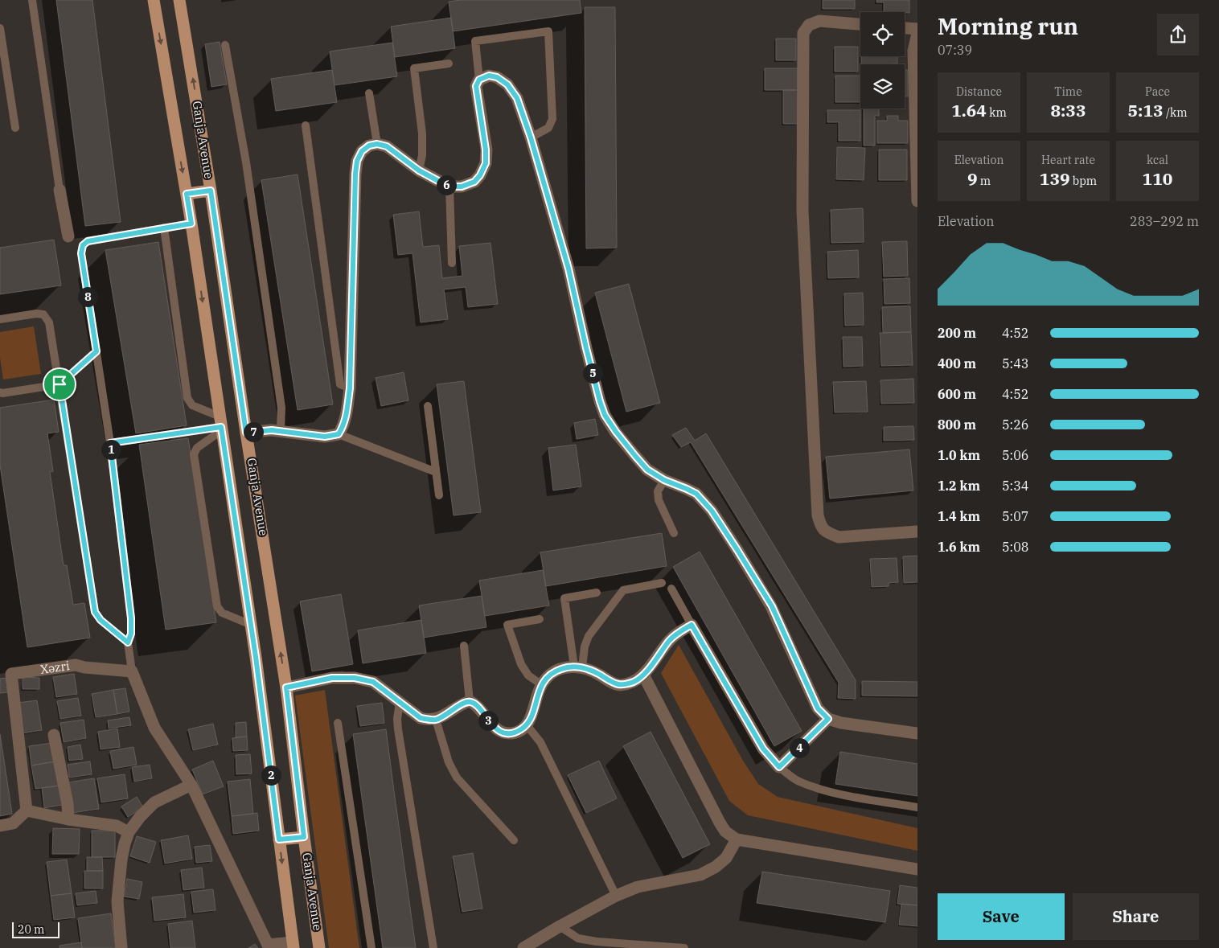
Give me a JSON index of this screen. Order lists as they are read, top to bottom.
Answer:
{
  "streets": {
    "main road": ["Ganja Avenue"],
    "street": ["Xəzri"]
  },
  "scale_bar": "20 m",
  "page": {
    "heading": ["Morning run", "07:39"],
    "stats": [
      ["Distance", "1.64 km"],
      ["Time", "8:33"],
      ["Pace", "5:13 /km"],
      ["Elevation", "9 m"],
      ["Heart rate", "139 bpm"],
      ["kcal", "110"]
    ],
    "pins": [
      "6",
      "8",
      "5",
      "7",
      "1",
      "3",
      "4",
      "2"
    ],
    "chart": ["Elevation", "283–292 m"],
    "list": [
      {
        "name": "200 m",
        "note": "4:52"
      },
      {
        "name": "400 m",
        "note": "5:43"
      },
      {
        "name": "600 m",
        "note": "4:52"
      },
      {
        "name": "800 m",
        "note": "5:26"
      },
      {
        "name": "1.0 km",
        "note": "5:06"
      },
      {
        "name": "1.2 km",
        "note": "5:34"
      },
      {
        "name": "1.4 km",
        "note": "5:07"
      },
      {
        "name": "1.6 km",
        "note": "5:08"
      }
    ],
    "buttons": ["Save", "Share"],
    "scale": "20 m"
  }
}
